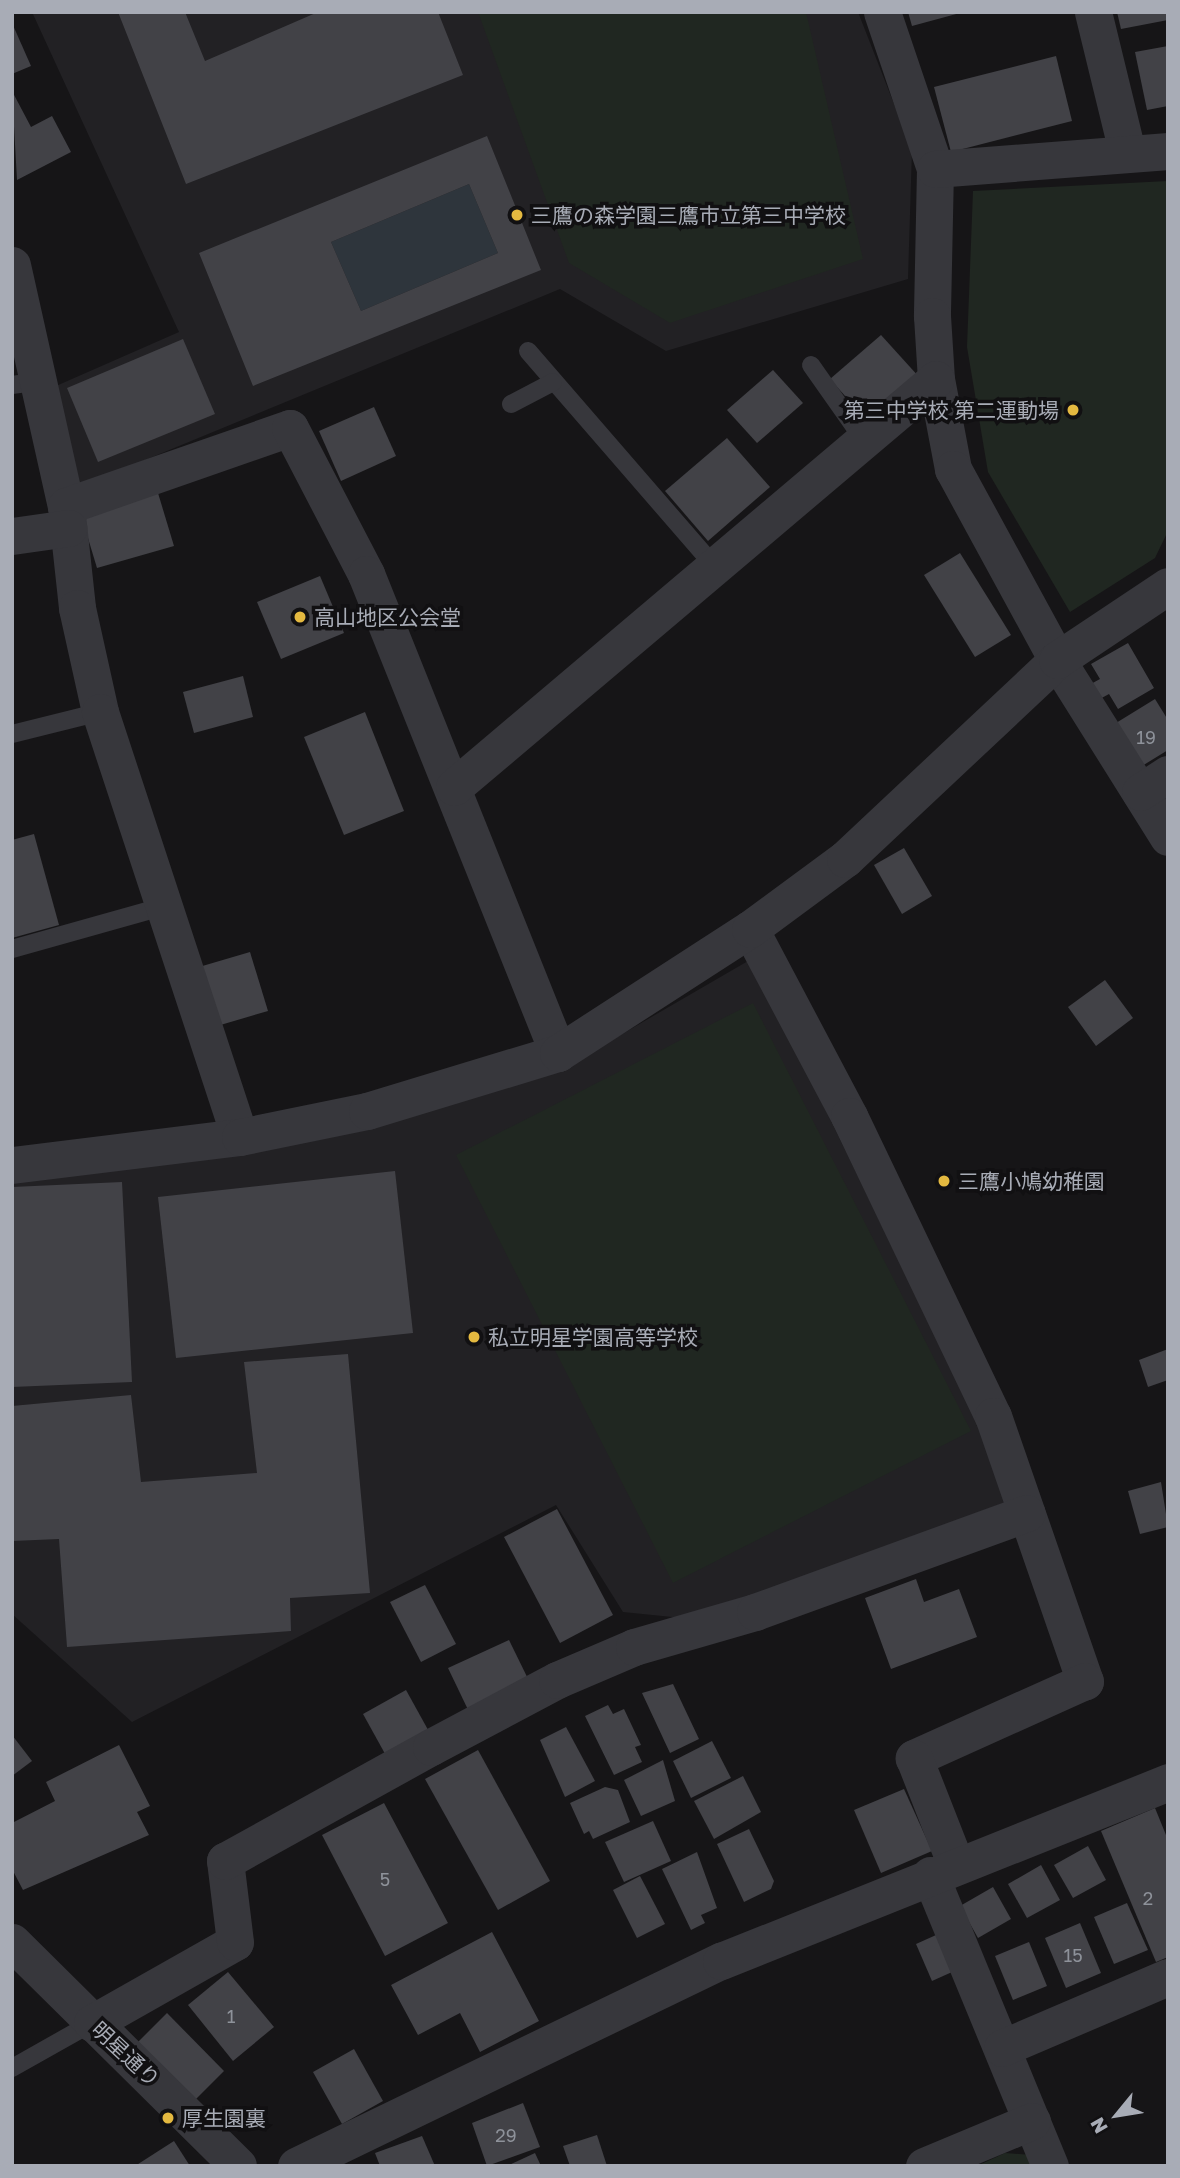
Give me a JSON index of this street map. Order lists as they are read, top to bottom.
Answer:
{
  "streets": {
    "street": ["明星通り"]
  },
  "places": [
    "三鷹の森学園三鷹市立第三中学校",
    "第三中学校 第二運動場",
    "高山地区公会堂",
    "三鷹小鳩幼稚園",
    "私立明星学園高等学校",
    "厚生園裏"
  ],
  "house_numbers": [
    "19",
    "5",
    "2",
    "15",
    "1",
    "29"
  ],
  "north": "bottom left"
}
